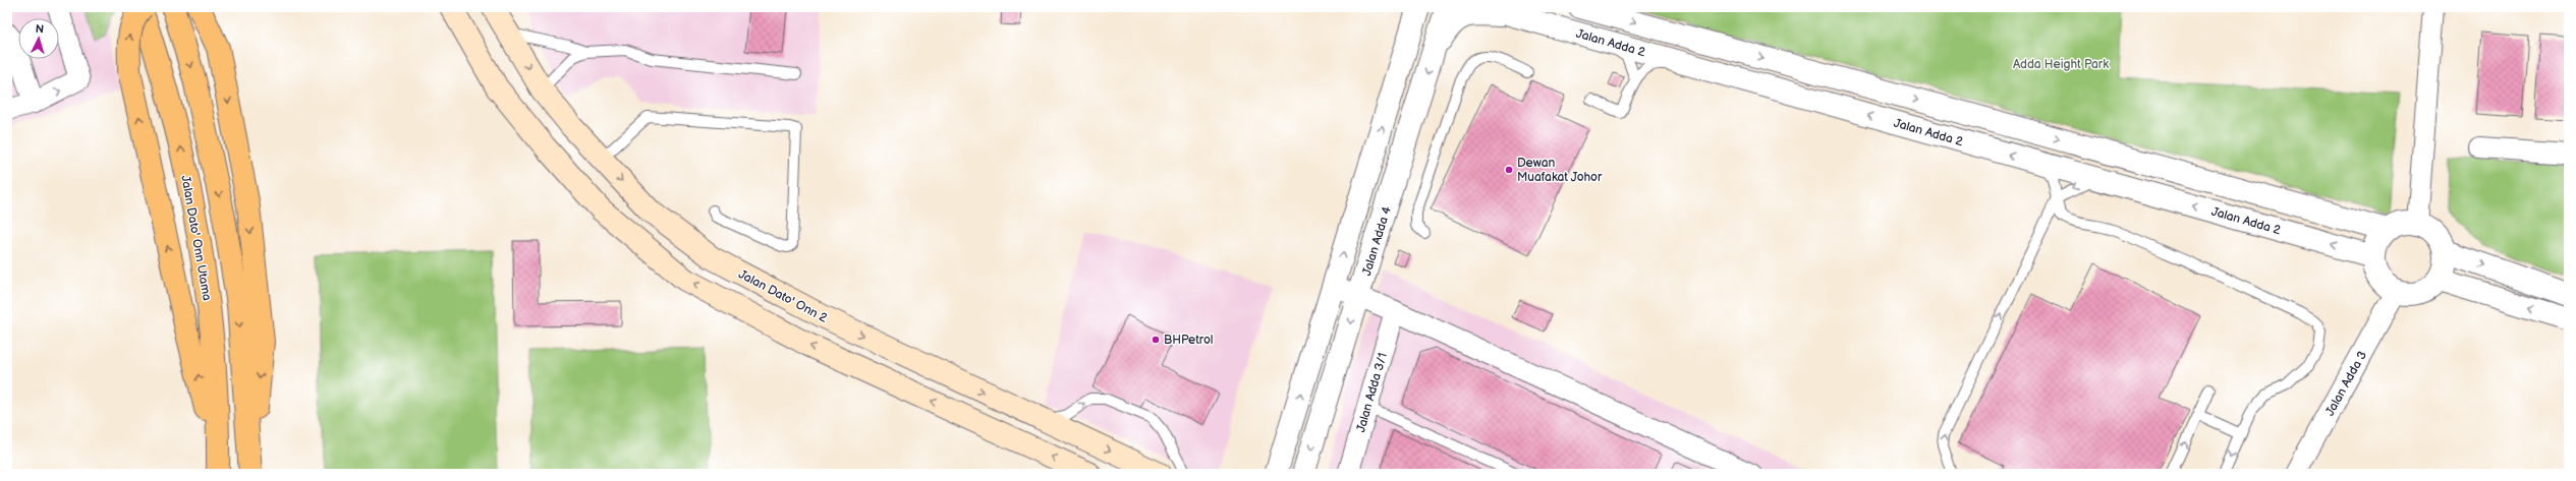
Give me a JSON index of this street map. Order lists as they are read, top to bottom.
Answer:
{
  "streets": {
    "main road": ["Jalan Dato' Onn Utama", "Jalan Dato' Onn 2"],
    "street": [
      "Jalan Adda 2",
      "Jalan Adda 4",
      "Jalan Adda 3",
      "Jalan Adda 3/1"
    ]
  },
  "crossings": [
    ["Jalan Adda 2", "Jalan Adda 3"]
  ],
  "parks": ["Adda Height Park"],
  "places": ["Dewan Muafakat Johor", "BHPetrol"],
  "north": "top"
}
